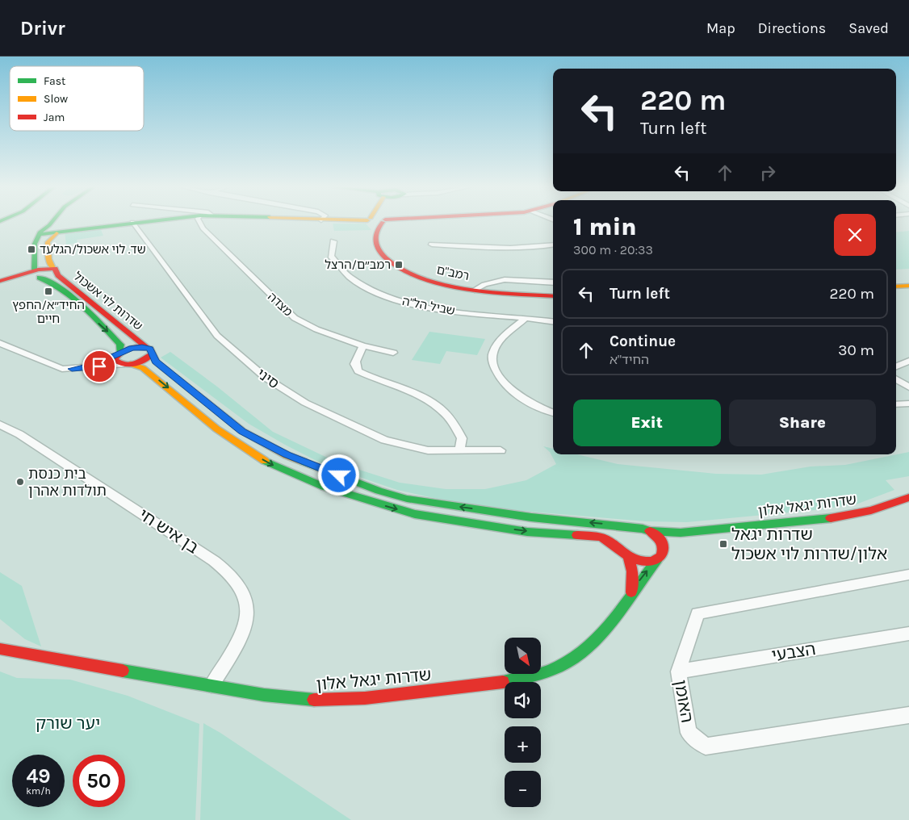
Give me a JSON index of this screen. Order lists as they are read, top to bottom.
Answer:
{
  "streets": {
    "main road": ["רמב\"ם", "שדרות לוי אשכול", "שדרות יגאל אלון"],
    "street": [
      "מצדה",
      "שביל הל\"ה",
      "סיני",
      "בן איש חי",
      "הצבעי",
      "האומן"
    ]
  },
  "crossings": [
    ["שדרות לוי אשכול", "שדרות יגאל אלון"],
    ["שדרות יגאל אלון", "בן איש חי"],
    ["הצבעי", "האומן"]
  ],
  "parks": ["יער שורק"],
  "places": {
    "transit": [
      "שד. לוי אשכול/הגלעד",
      "רמב״ם/הרצל",
      "החיד״א/החפץ חיים",
      "שדרות יגאל אלון/שדרות לוי אשכול"
    ],
    "other": ["בית כנסת תולדות אהרן"]
  },
  "legend": ["Fast", "Slow", "Jam"],
  "north": "bottom right",
  "page": {
    "header": "Drivr",
    "nav": ["Map", "Directions", "Saved"],
    "turn": ["220 m", "Turn left"],
    "heading": ["1 min", "300 m · 20:33"],
    "list": [
      {
        "name": "Turn left",
        "value": "220 m"
      },
      {
        "name": "Continue",
        "note": "החיד\"א",
        "value": "30 m"
      }
    ],
    "buttons": ["Exit", "Share"],
    "map_buttons": ["+", "−"],
    "speed": "49 km/h",
    "limit": "50"
  }
}
